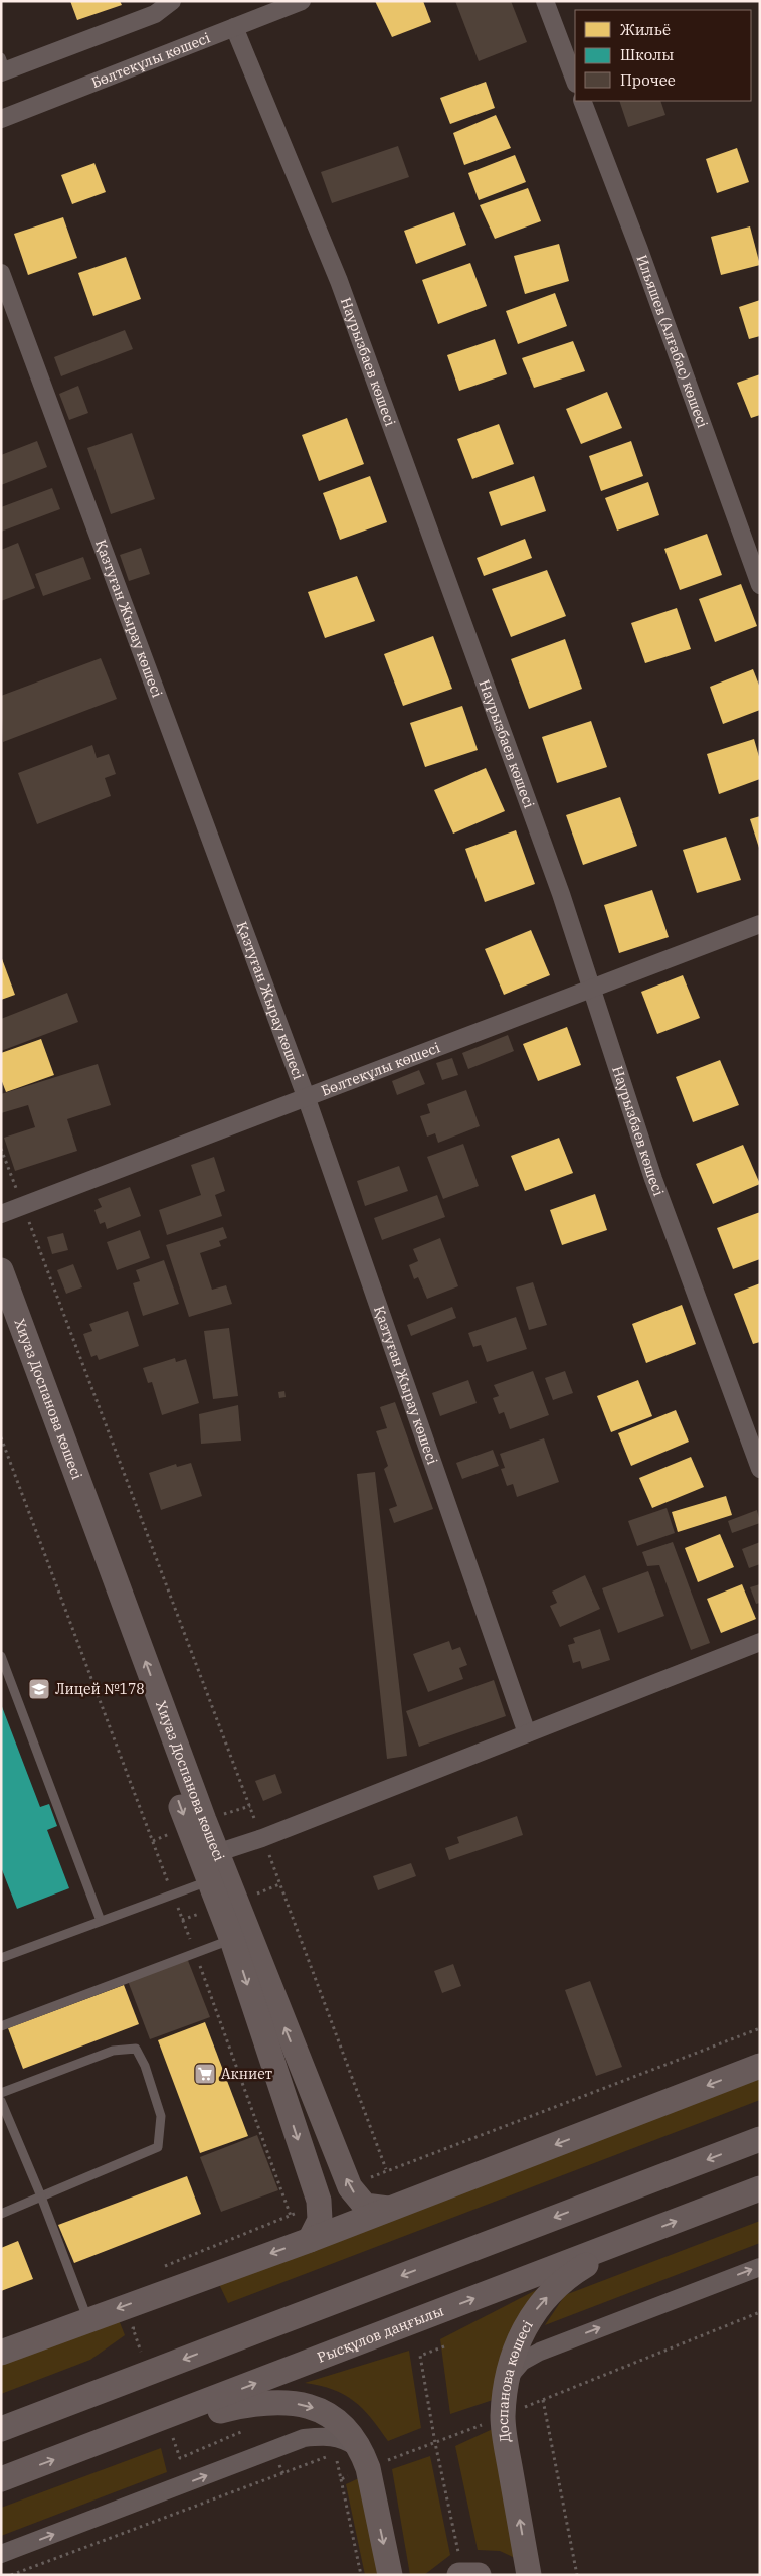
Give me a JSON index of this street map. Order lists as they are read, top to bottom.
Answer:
{
  "streets": {
    "street": [
      "Бөлтекұлы көшесі",
      "Ильяшев (Алғабас) көшесі",
      "Наурызбаев көшесі",
      "Қазтуған Жырау көшесі",
      "Хиуаз Доспанова көшесі",
      "Рысқұлов даңғылы",
      "Доспанова көшесі"
    ]
  },
  "crossings": [
    ["Бөлтекұлы көшесі", "Наурызбаев көшесі"],
    ["Бөлтекұлы көшесі", "Қазтуған Жырау көшесі"],
    ["Рысқұлов даңғылы", "Доспанова көшесі"]
  ],
  "one_way": ["Доспанова көшесі"],
  "places": {
    "school or university": ["Лицей №178"],
    "supermarket": ["Акниет"]
  },
  "legend": ["Жильё", "Школы", "Прочее"]
}
